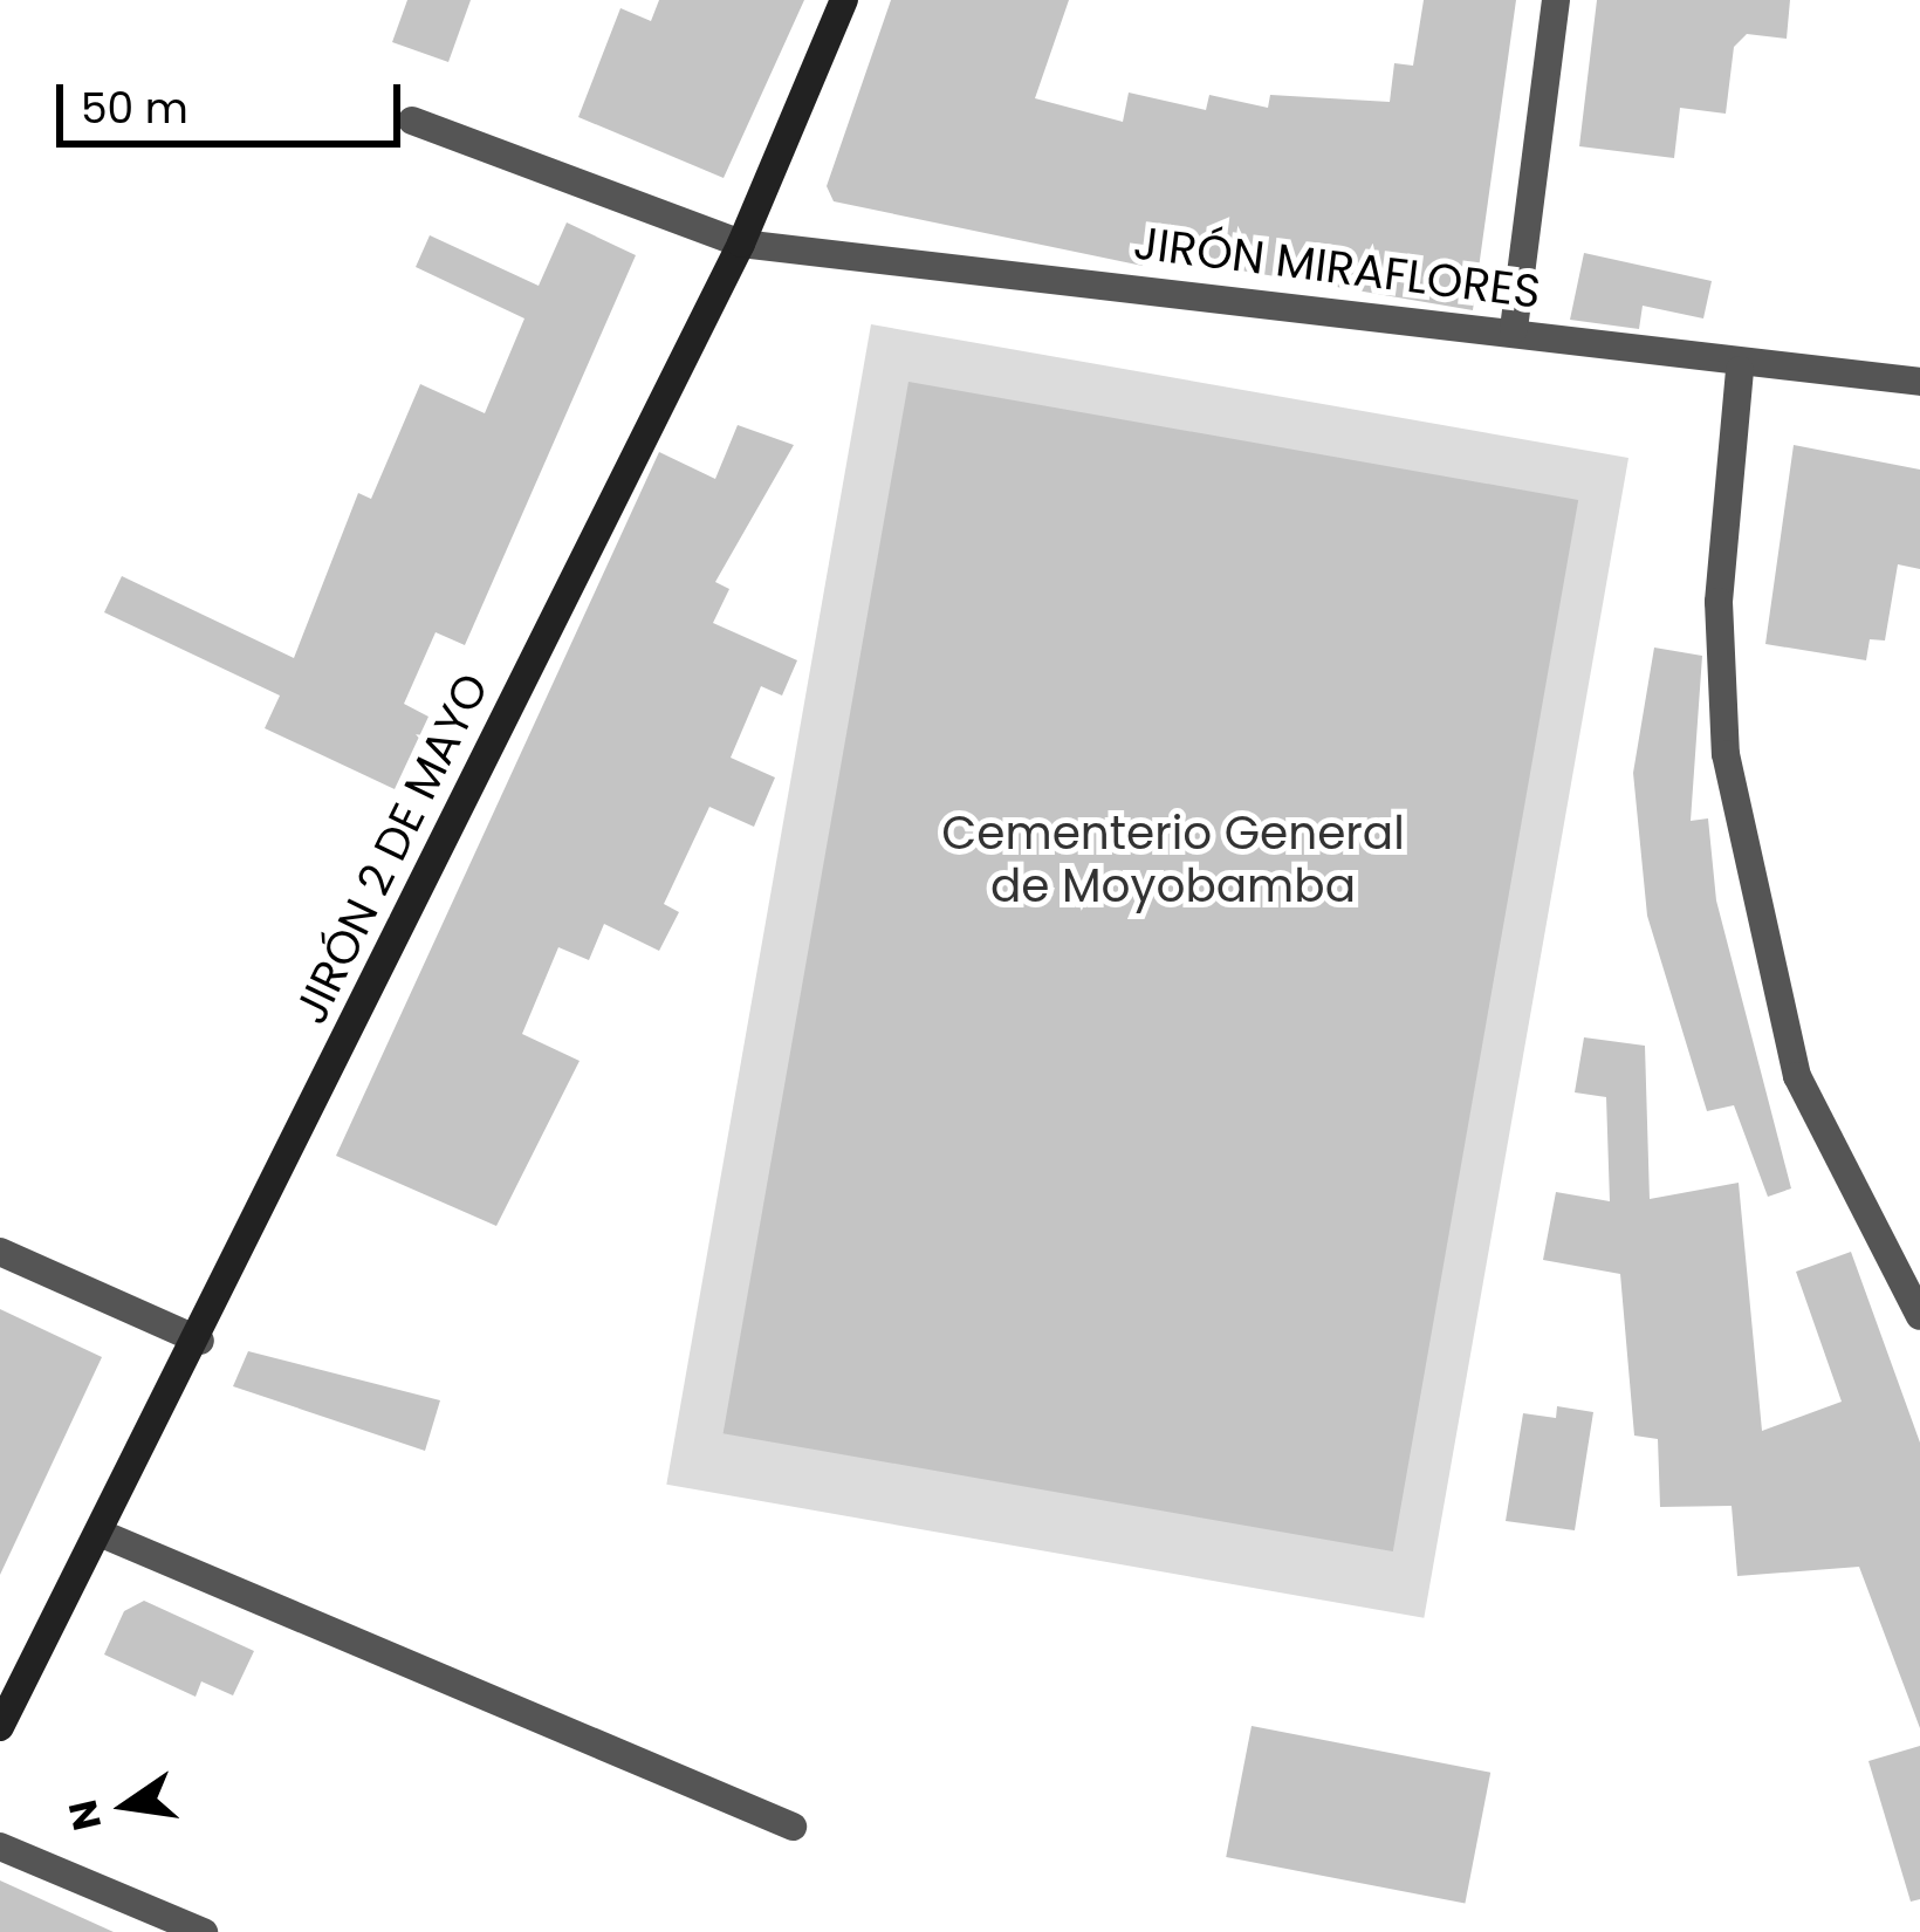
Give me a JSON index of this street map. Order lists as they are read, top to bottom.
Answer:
{
  "streets": {
    "main road": ["JIRÓN 2 DE MAYO"],
    "street": ["JIRÓN MIRAFLORES"]
  },
  "crossings": [
    ["JIRÓN MIRAFLORES", "JIRÓN 2 DE MAYO"]
  ],
  "parks": ["Cementerio General de Moyobamba"],
  "scale_bar": "50 m",
  "north": "left"
}
